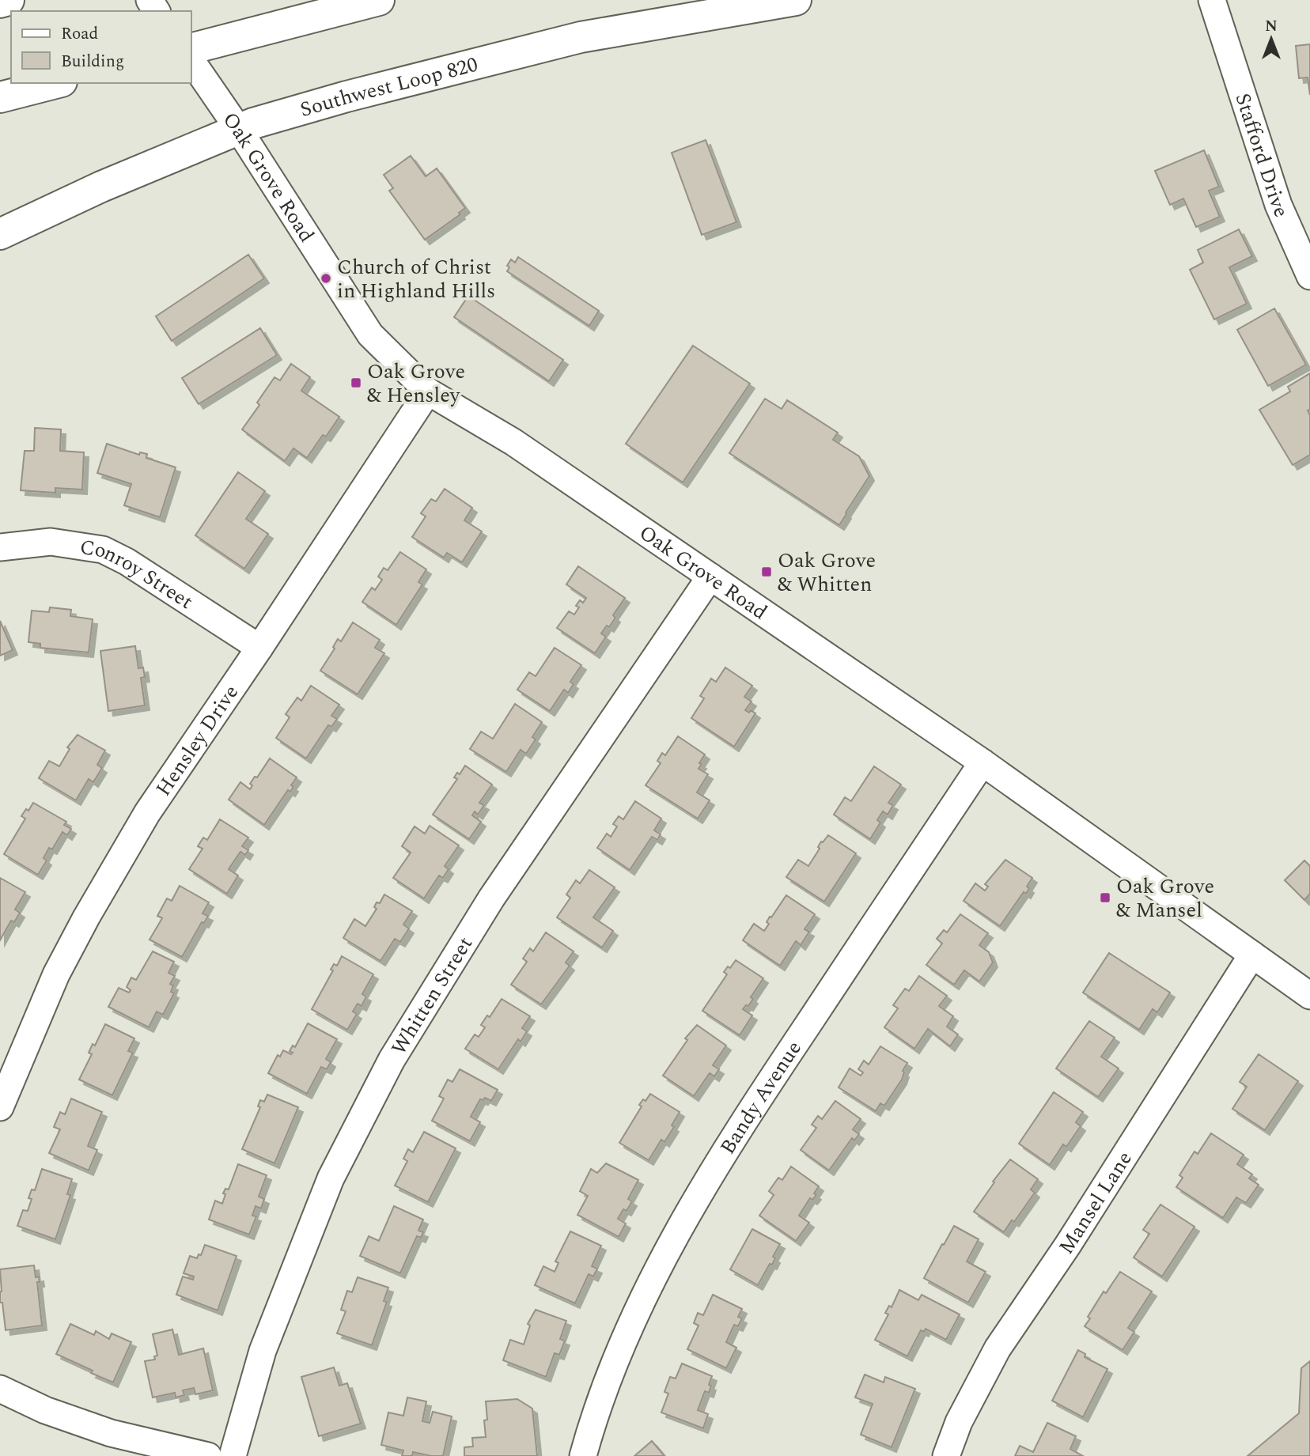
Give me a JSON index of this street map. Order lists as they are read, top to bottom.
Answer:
{
  "streets": {
    "main road": ["Southwest Loop 820"],
    "street": [
      "Stafford Drive",
      "Oak Grove Road",
      "Conroy Street",
      "Hensley Drive",
      "Whitten Street",
      "Bandy Avenue",
      "Mansel Lane"
    ]
  },
  "crossings": [
    ["Southwest Loop 820", "Oak Grove Road"],
    ["Oak Grove Road", "Hensley Drive"],
    ["Oak Grove Road", "Whitten Street"],
    ["Oak Grove Road", "Bandy Avenue"],
    ["Oak Grove Road", "Mansel Lane"],
    ["Conroy Street", "Hensley Drive"]
  ],
  "places": {
    "other": ["Church of Christ in Highland Hills"],
    "transit": ["Oak Grove & Hensley", "Oak Grove & Whitten", "Oak Grove & Mansel"]
  },
  "legend": ["Road", "Building"],
  "north": "top"
}
